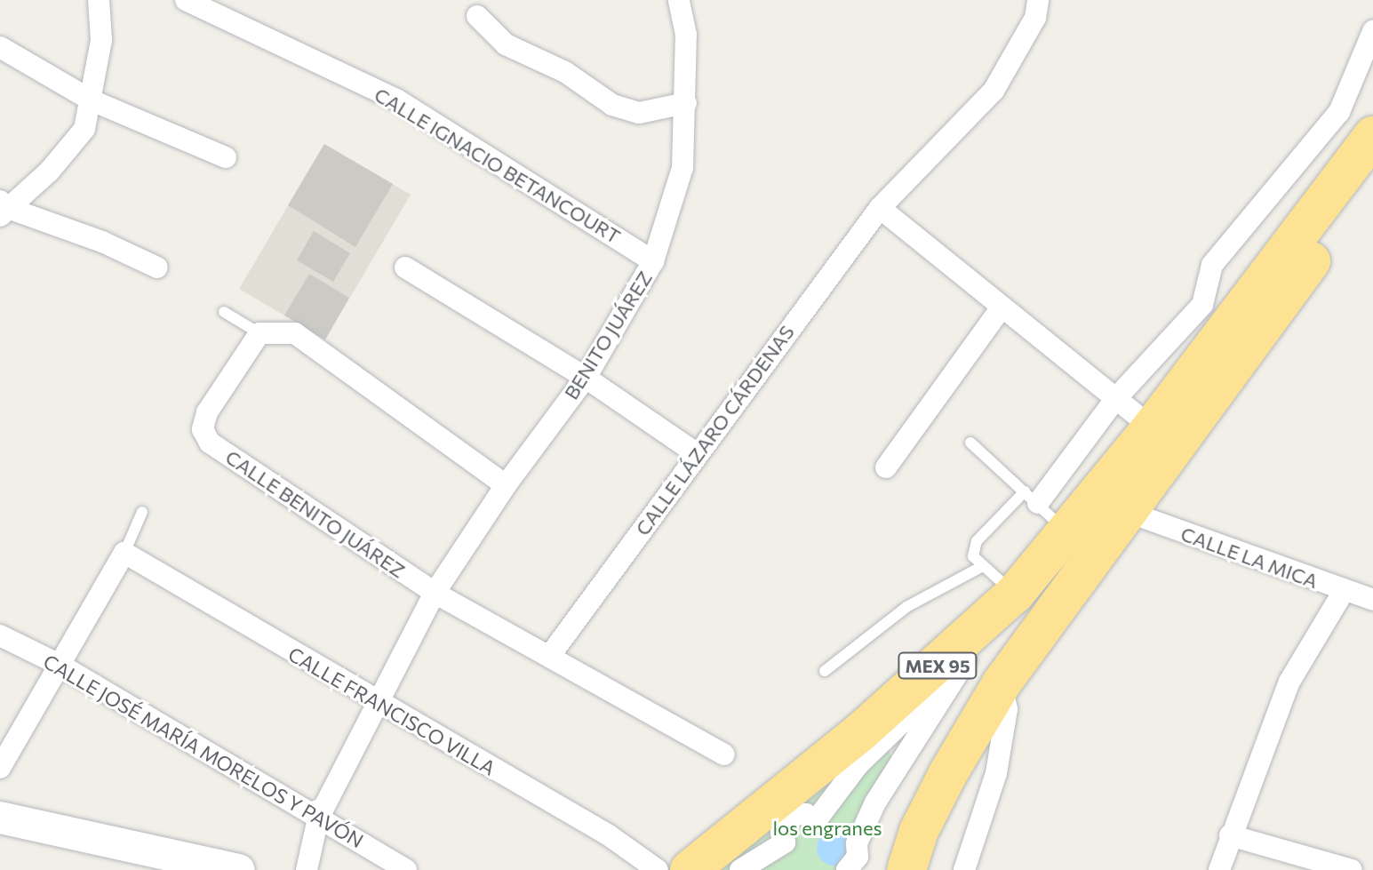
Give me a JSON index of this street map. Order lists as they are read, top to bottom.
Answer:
{
  "streets": {
    "highway": ["MEX 95"],
    "street": [
      "CALLE IGNACIO BETANCOURT",
      "BENITO JUÁREZ",
      "CALLE LÁZARO CÁRDENAS",
      "CALLE BENITO JUÁREZ",
      "CALLE LA MICA",
      "CALLE FRANCISCO VILLA",
      "CALLE JOSÉ MARÍA MORELOS Y PAVÓN"
    ]
  },
  "crossings": [
    ["CALLE IGNACIO BETANCOURT", "BENITO JUÁREZ"],
    ["BENITO JUÁREZ", "CALLE BENITO JUÁREZ"],
    ["BENITO JUÁREZ", "CALLE FRANCISCO VILLA"],
    ["BENITO JUÁREZ", "CALLE JOSÉ MARÍA MORELOS Y PAVÓN"],
    ["CALLE LA MICA", "MEX 95"]
  ],
  "parks": ["los engranes"]
}
